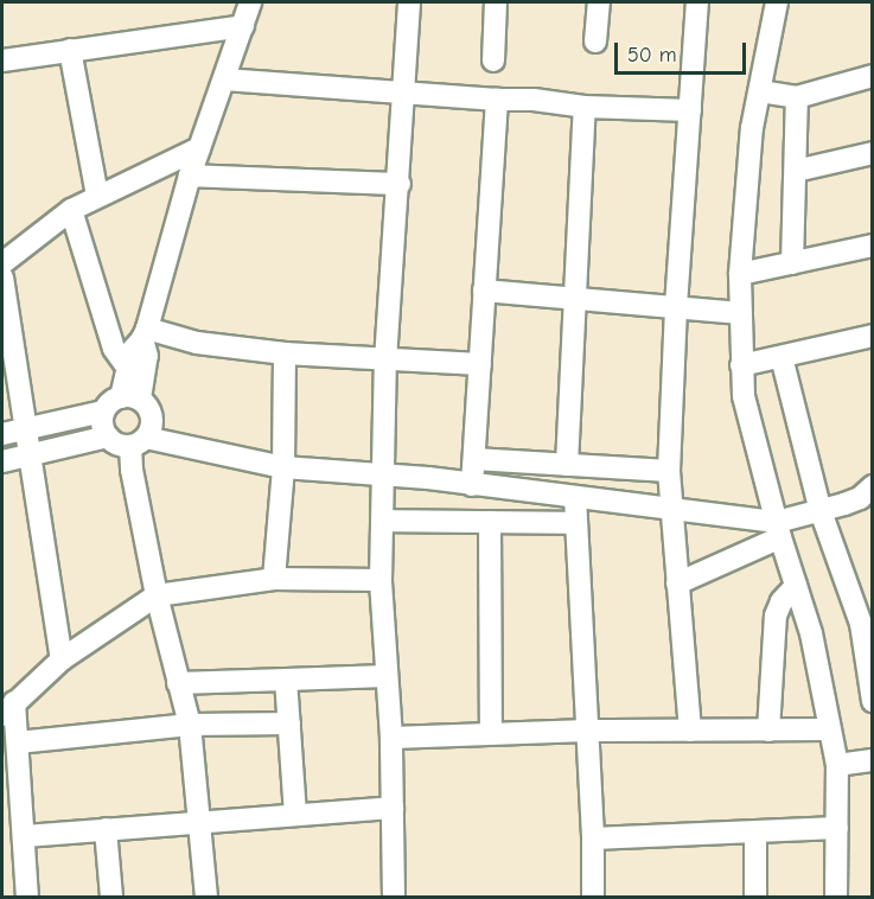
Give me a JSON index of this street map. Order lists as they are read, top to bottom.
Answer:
{
  "scale_bar": "50 m"
}
